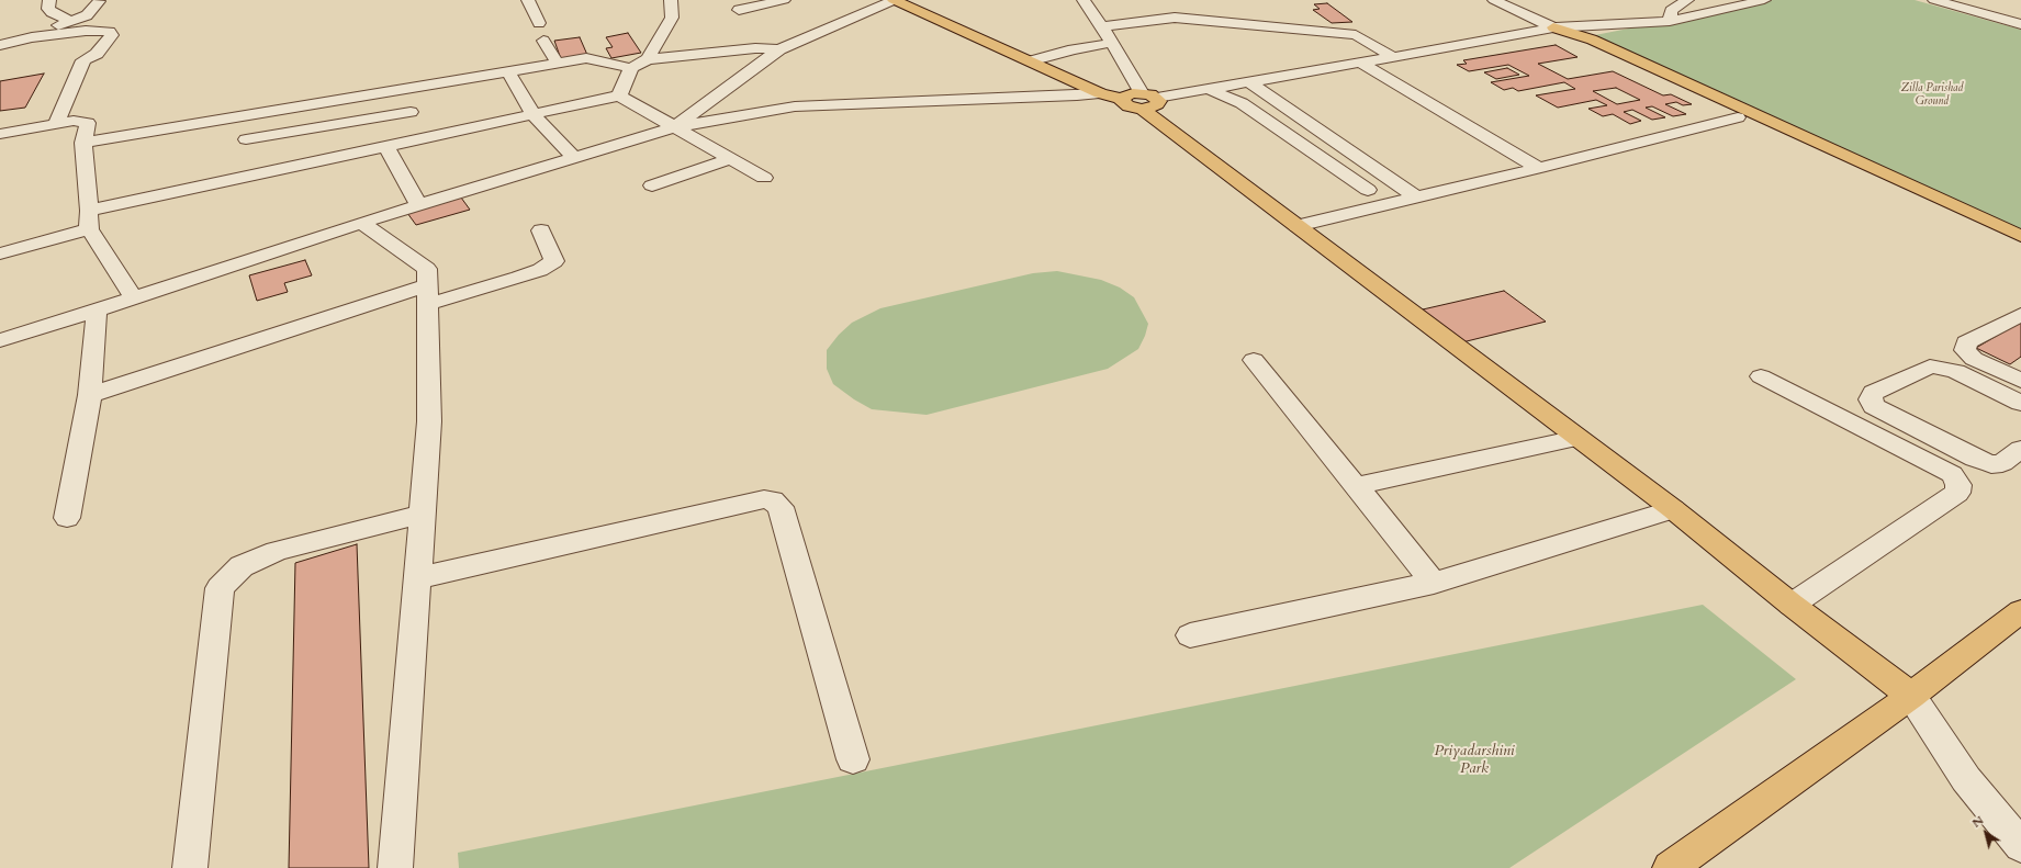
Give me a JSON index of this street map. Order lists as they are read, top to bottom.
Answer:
{
  "parks": ["Zilla Parishad Ground", "Priyadarshini Park"],
  "north": "top left"
}
